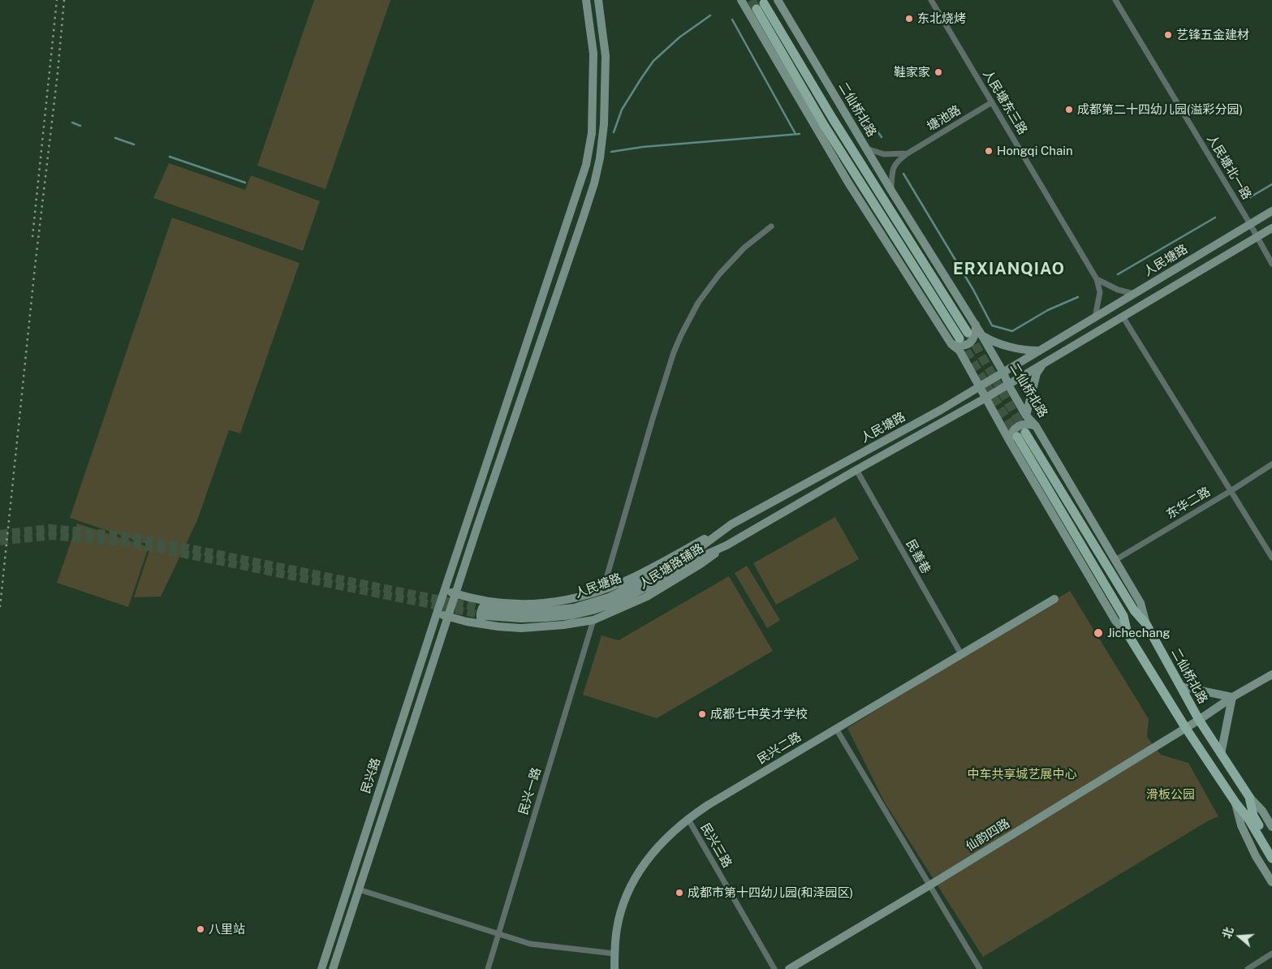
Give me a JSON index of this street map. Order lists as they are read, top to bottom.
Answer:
{
  "streets": {
    "main road": ["二仙桥北路"],
    "street": [
      "人民塘东三路",
      "塘池路",
      "人民塘北一路",
      "人民塘路",
      "东华二路",
      "民善巷",
      "人民塘路辅路",
      "民兴二路",
      "民兴路",
      "民兴一路",
      "仙韵四路",
      "民兴三路"
    ]
  },
  "crossings": [
    ["人民塘东三路", "塘池路"],
    ["人民塘东三路", "人民塘路"],
    ["二仙桥北路", "人民塘路"],
    ["二仙桥北路", "东华二路"],
    ["二仙桥北路", "仙韵四路"],
    ["人民塘北一路", "人民塘路"],
    ["人民塘路", "民善巷"],
    ["人民塘路", "人民塘路辅路"],
    ["民善巷", "民兴二路"],
    ["人民塘路辅路", "民兴路"],
    ["人民塘路辅路", "民兴一路"],
    ["民兴二路", "民兴三路"]
  ],
  "districts": ["ERXIANQIAO"],
  "parks": ["中车共享城艺展中心", "滑板公园"],
  "places": [
    "东北烧烤",
    "艺锋五金建材",
    "鞋家家",
    "成都第二十四幼儿园(溢彩分园)",
    "Hongqi Chain",
    "Jichechang",
    "成都七中英才学校",
    "成都市第十四幼儿园(和泽园区)",
    "八里站"
  ],
  "north": "left"
}
